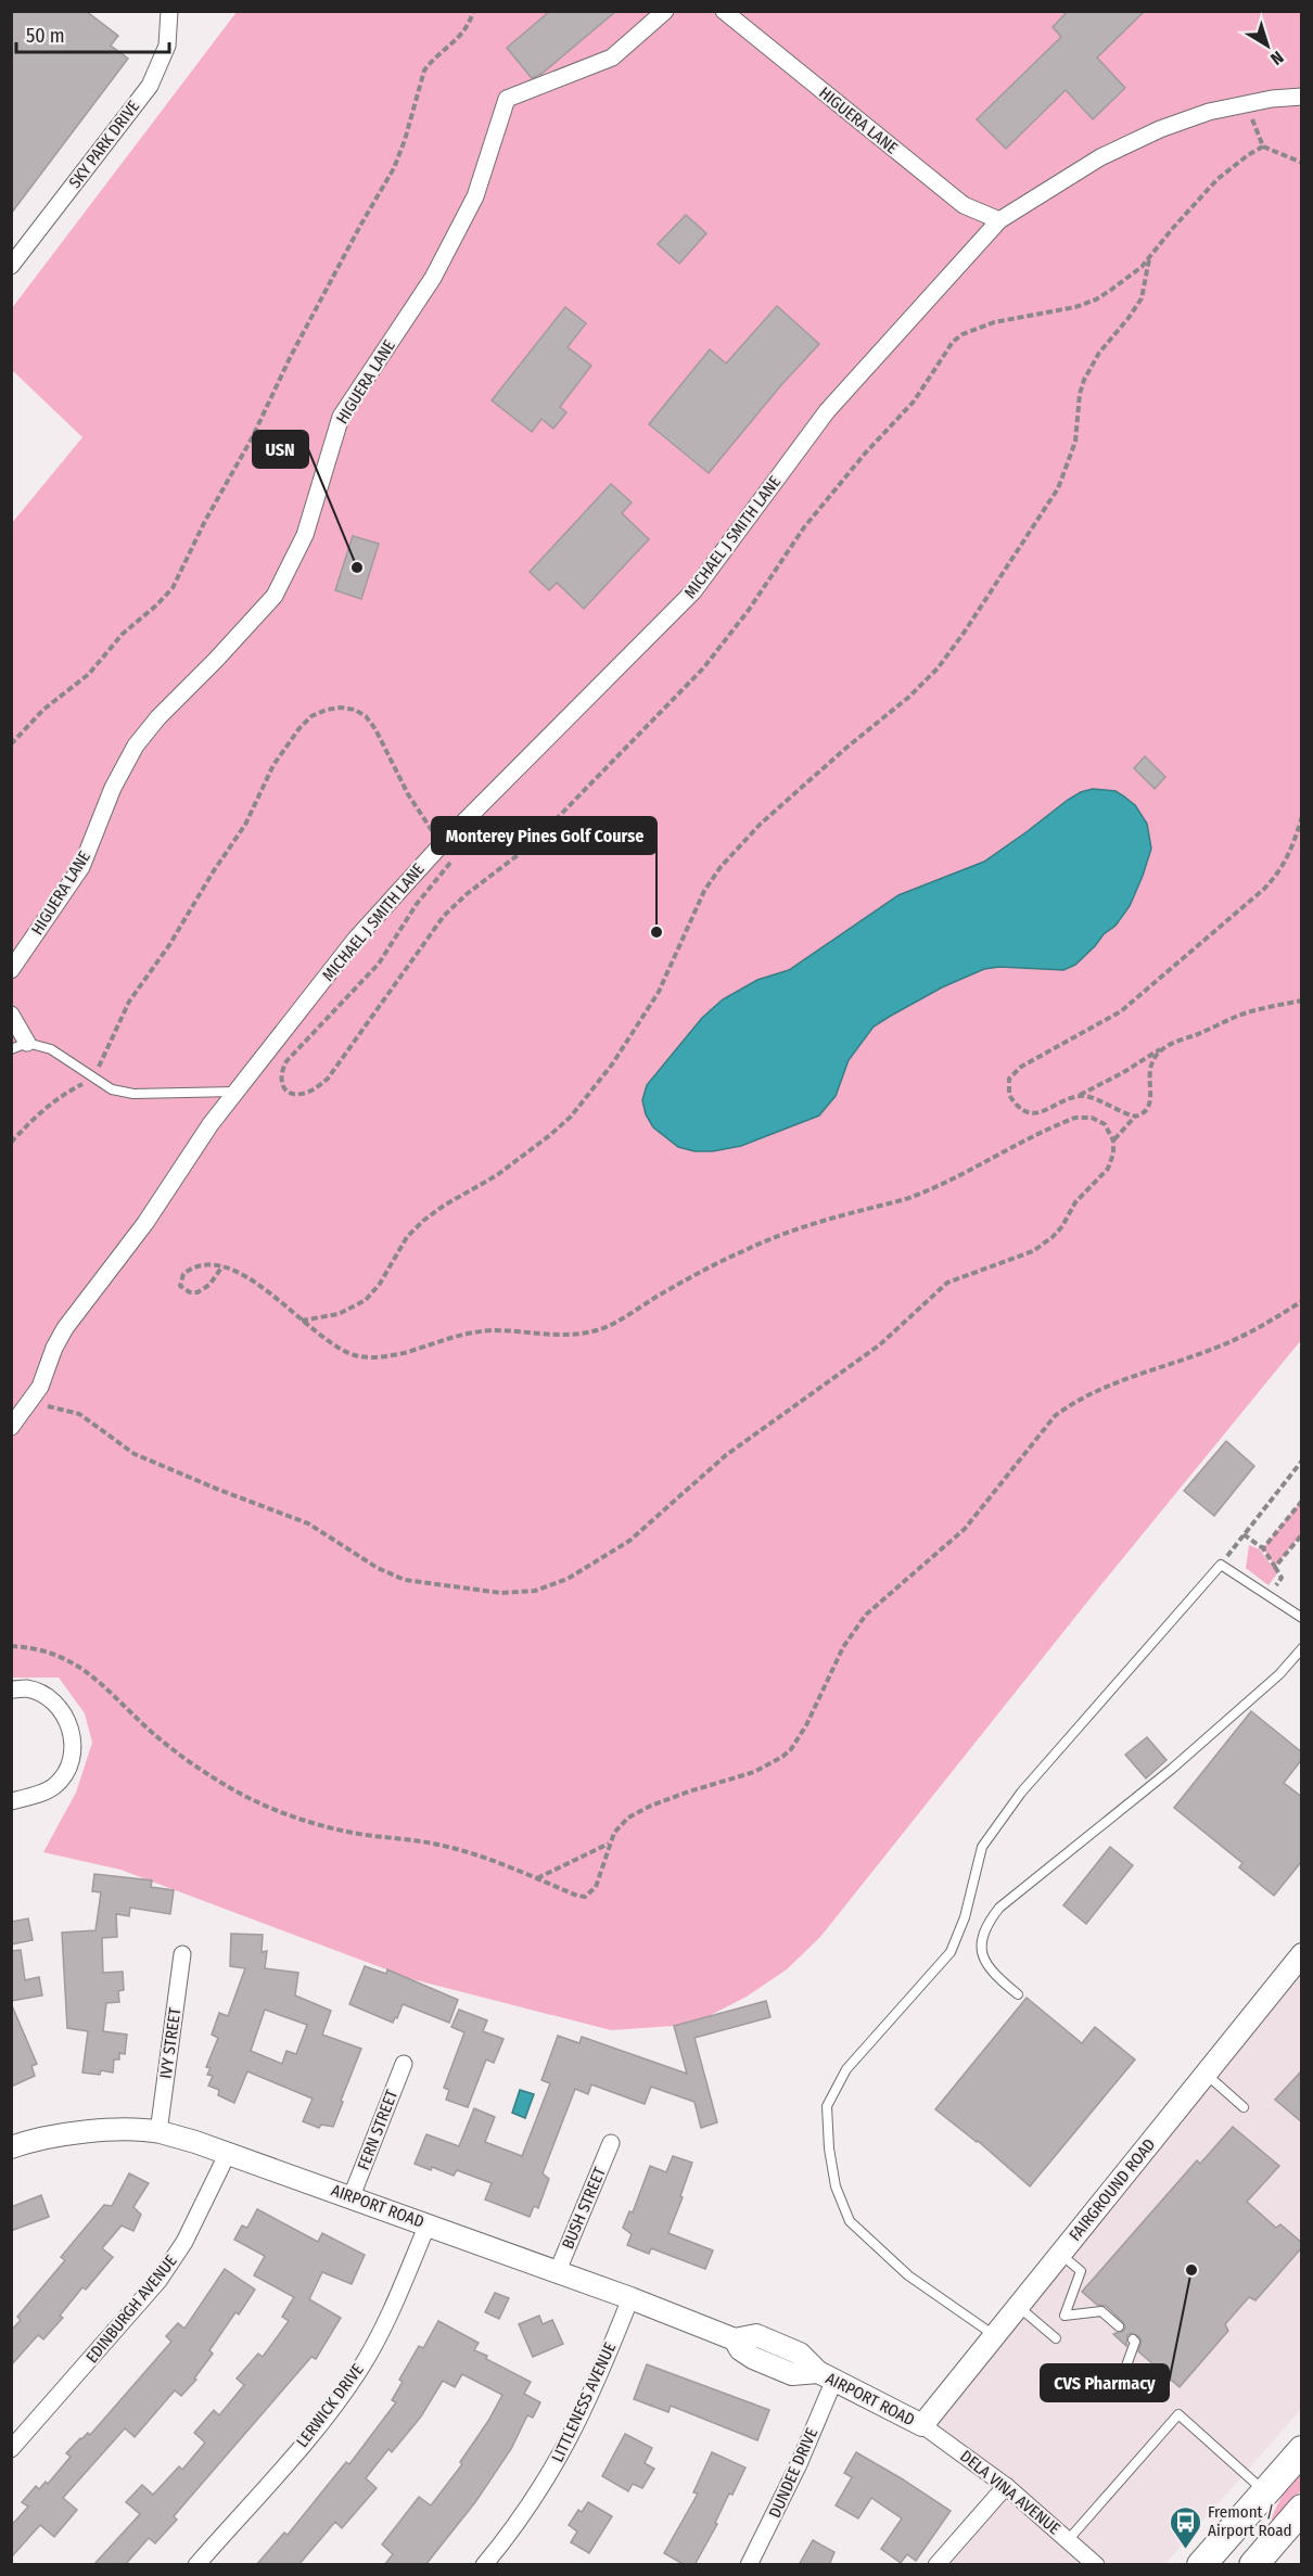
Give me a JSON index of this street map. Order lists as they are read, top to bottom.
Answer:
{
  "streets": {
    "street": [
      "HIGUERA LANE",
      "SKY PARK DRIVE",
      "MICHAEL J SMITH LANE",
      "IVY STREET",
      "FERN STREET",
      "FAIRGROUND ROAD",
      "AIRPORT ROAD",
      "BUSH STREET",
      "EDINBURGH AVENUE",
      "LITTLENESS AVENUE",
      "LERWICK DRIVE",
      "DUNDEE DRIVE",
      "DELA VINA AVENUE"
    ]
  },
  "crossings": [
    ["HIGUERA LANE", "MICHAEL J SMITH LANE"],
    ["IVY STREET", "AIRPORT ROAD"],
    ["FERN STREET", "AIRPORT ROAD"],
    ["FAIRGROUND ROAD", "AIRPORT ROAD"],
    ["FAIRGROUND ROAD", "DELA VINA AVENUE"],
    ["AIRPORT ROAD", "BUSH STREET"],
    ["AIRPORT ROAD", "EDINBURGH AVENUE"],
    ["AIRPORT ROAD", "LITTLENESS AVENUE"],
    ["AIRPORT ROAD", "LERWICK DRIVE"],
    ["AIRPORT ROAD", "DUNDEE DRIVE"],
    ["AIRPORT ROAD", "DELA VINA AVENUE"]
  ],
  "places": {
    "other": ["USN", "Monterey Pines Golf Course", "CVS Pharmacy"],
    "bus stop": ["Fremont / Airport Road"]
  },
  "scale_bar": "50 m",
  "north": "bottom right"
}
